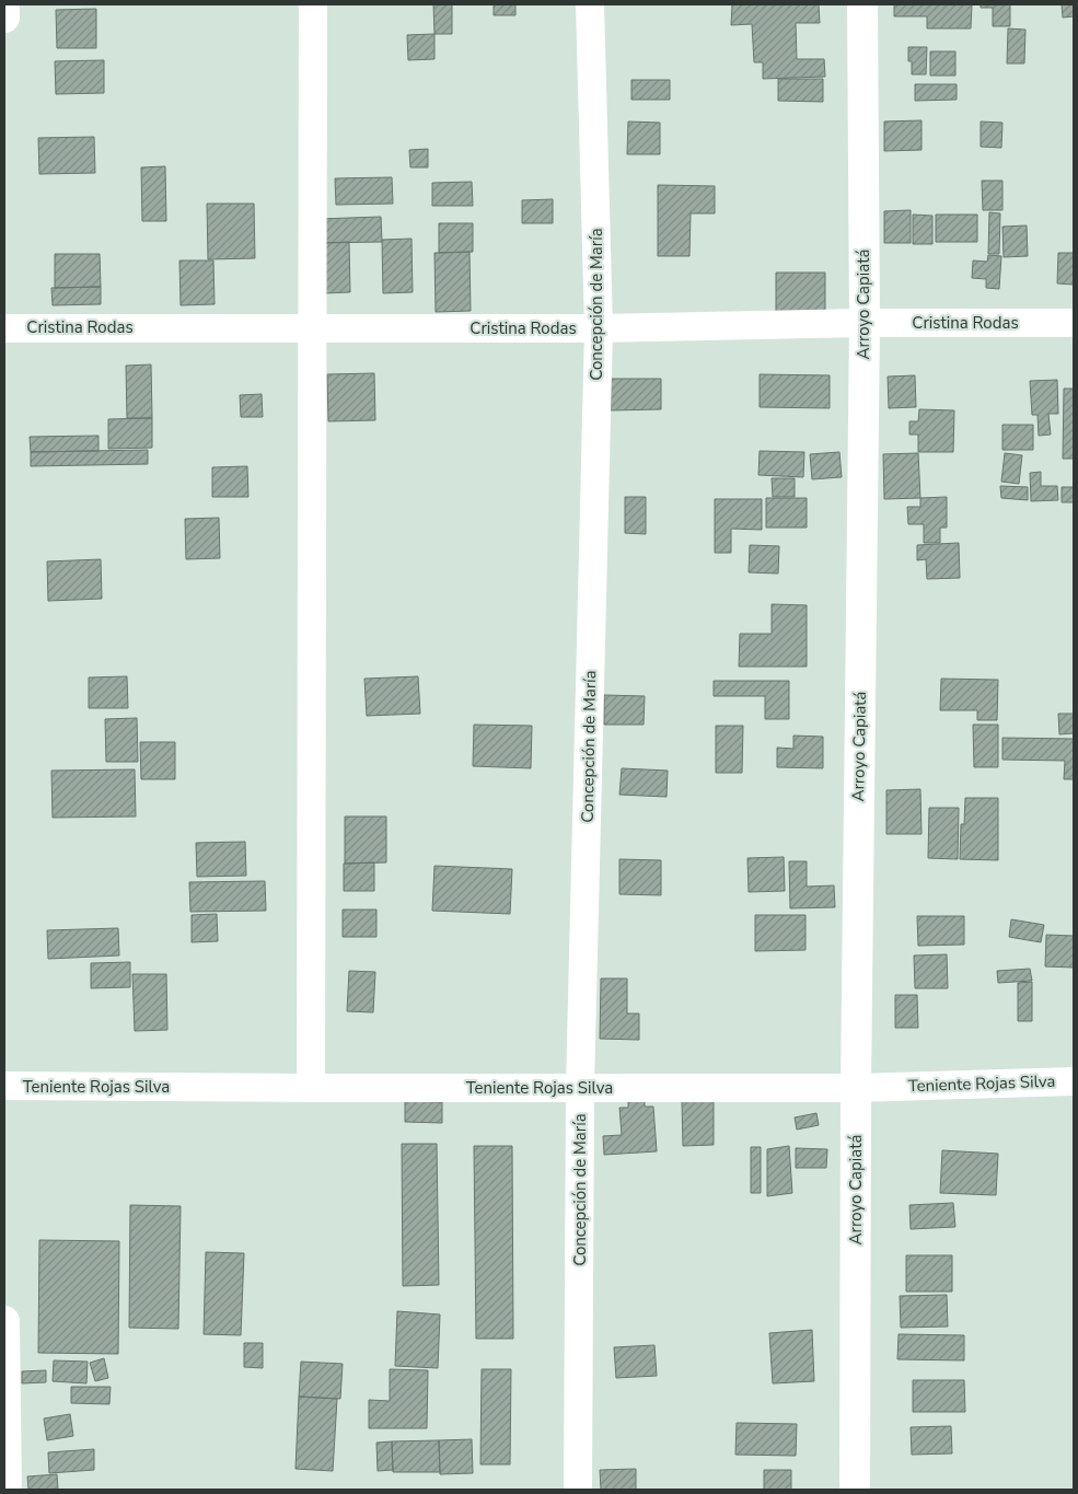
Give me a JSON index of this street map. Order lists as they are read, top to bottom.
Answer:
{
  "streets": {
    "street": [
      "Concepción de María",
      "Arroyo Capiatá",
      "Cristina Rodas",
      "Teniente Rojas Silva"
    ]
  },
  "crossings": [
    ["Concepción de María", "Cristina Rodas"],
    ["Concepción de María", "Teniente Rojas Silva"],
    ["Arroyo Capiatá", "Cristina Rodas"],
    ["Arroyo Capiatá", "Teniente Rojas Silva"]
  ]
}
